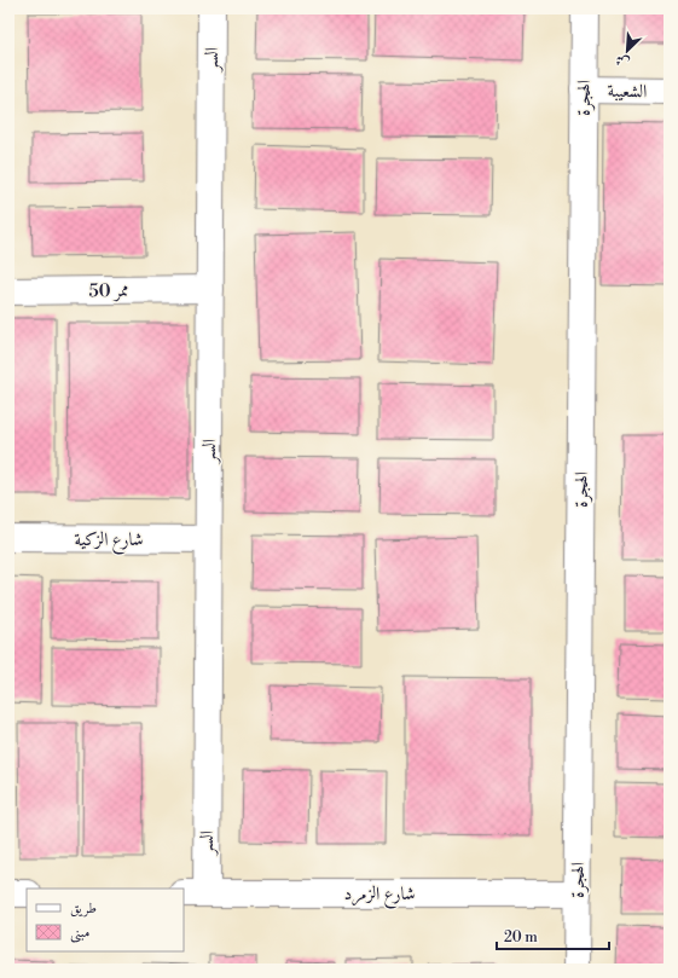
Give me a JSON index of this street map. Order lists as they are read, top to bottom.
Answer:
{
  "streets": {
    "street": [
      "السر",
      "الشعيبة",
      "الهجرة",
      "ممر 50",
      "شارع الزكية",
      "شارع الزمرد"
    ]
  },
  "crossings": [
    ["السر", "ممر 50"],
    ["السر", "شارع الزكية"],
    ["السر", "شارع الزمرد"],
    ["الشعيبة", "الهجرة"],
    ["الهجرة", "شارع الزمرد"]
  ],
  "legend": ["طريق", "مبنى"],
  "scale_bar": "20 m",
  "north": "bottom left"
}
